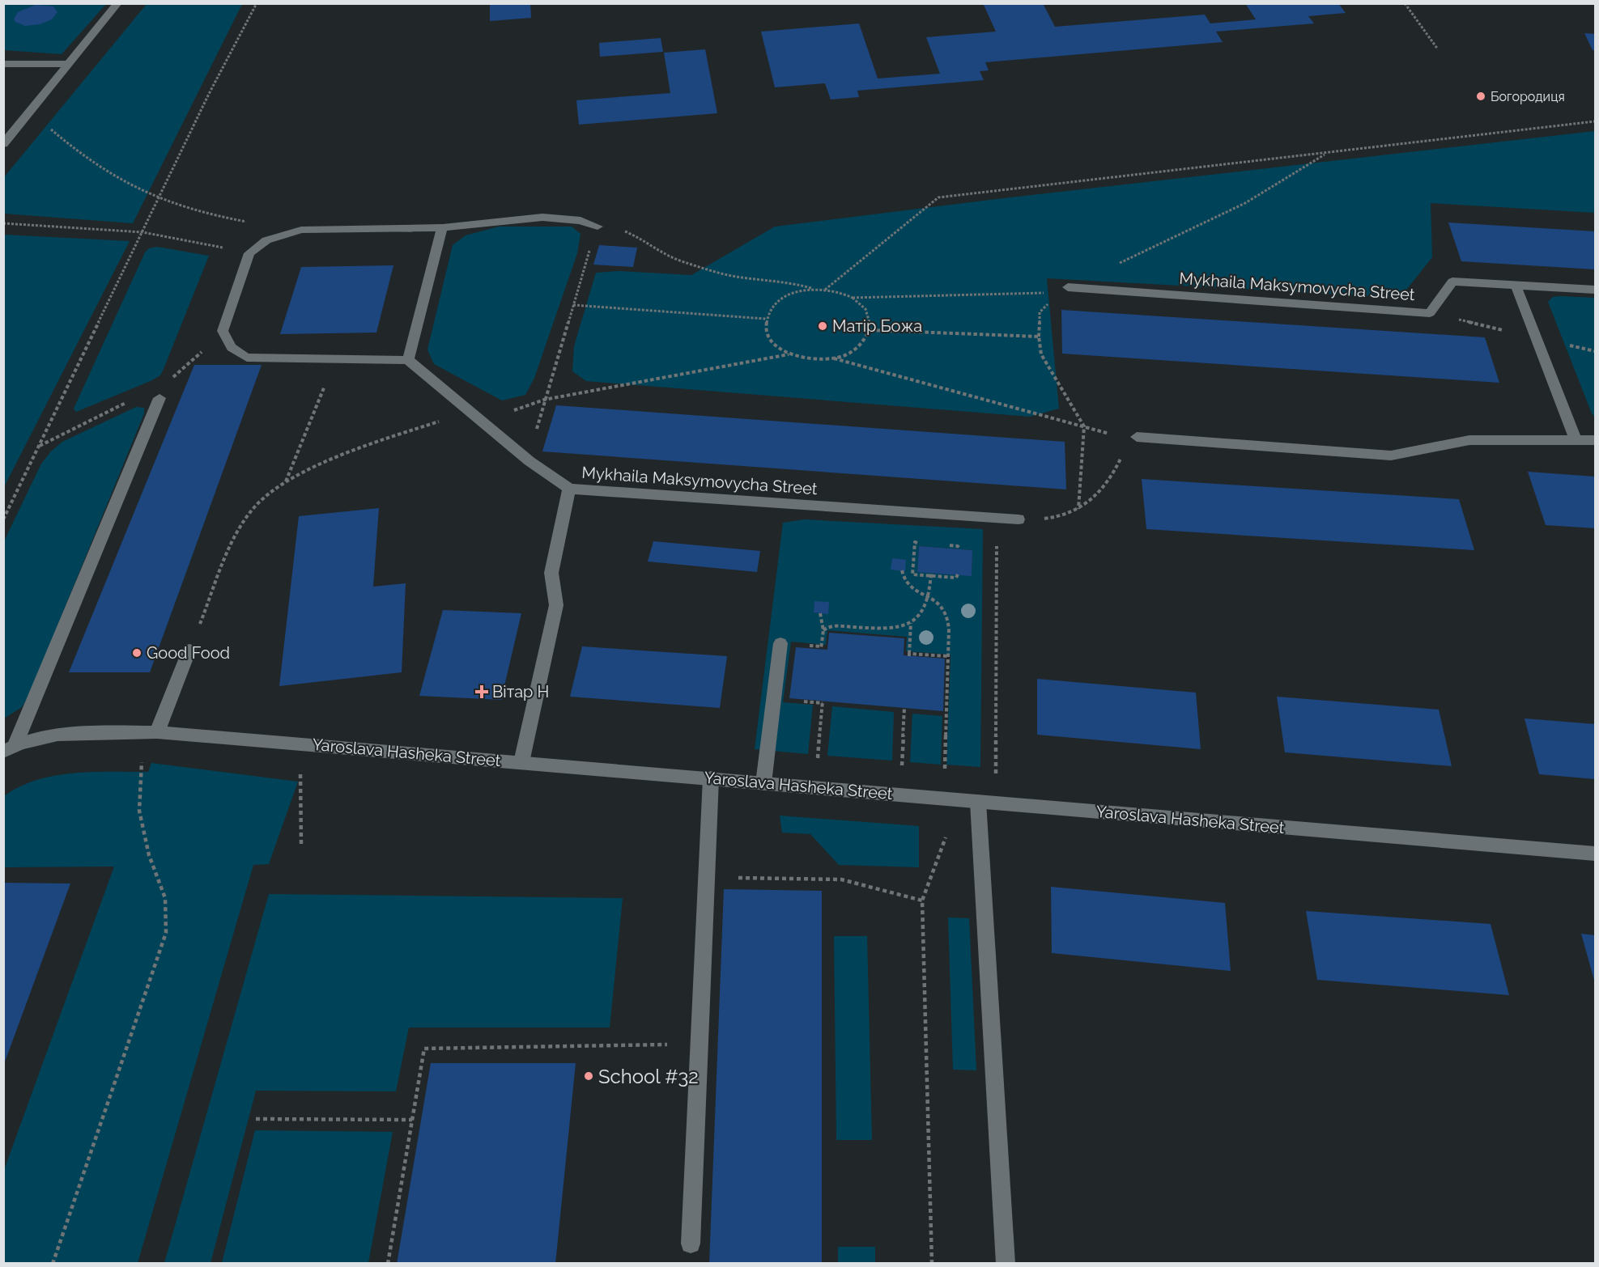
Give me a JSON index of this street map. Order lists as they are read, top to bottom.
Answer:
{
  "streets": {
    "street": ["Mykhaila Maksymovycha Street", "Yaroslava Hasheka Street"]
  },
  "crossings": [
    ["Mykhaila Maksymovycha Street", "Yaroslava Hasheka Street"]
  ],
  "places": {
    "other": [
      "Богородиця",
      "Матір Божа",
      "Good Food",
      "School #32"
    ],
    "health": ["Вітар Н"]
  }
}
